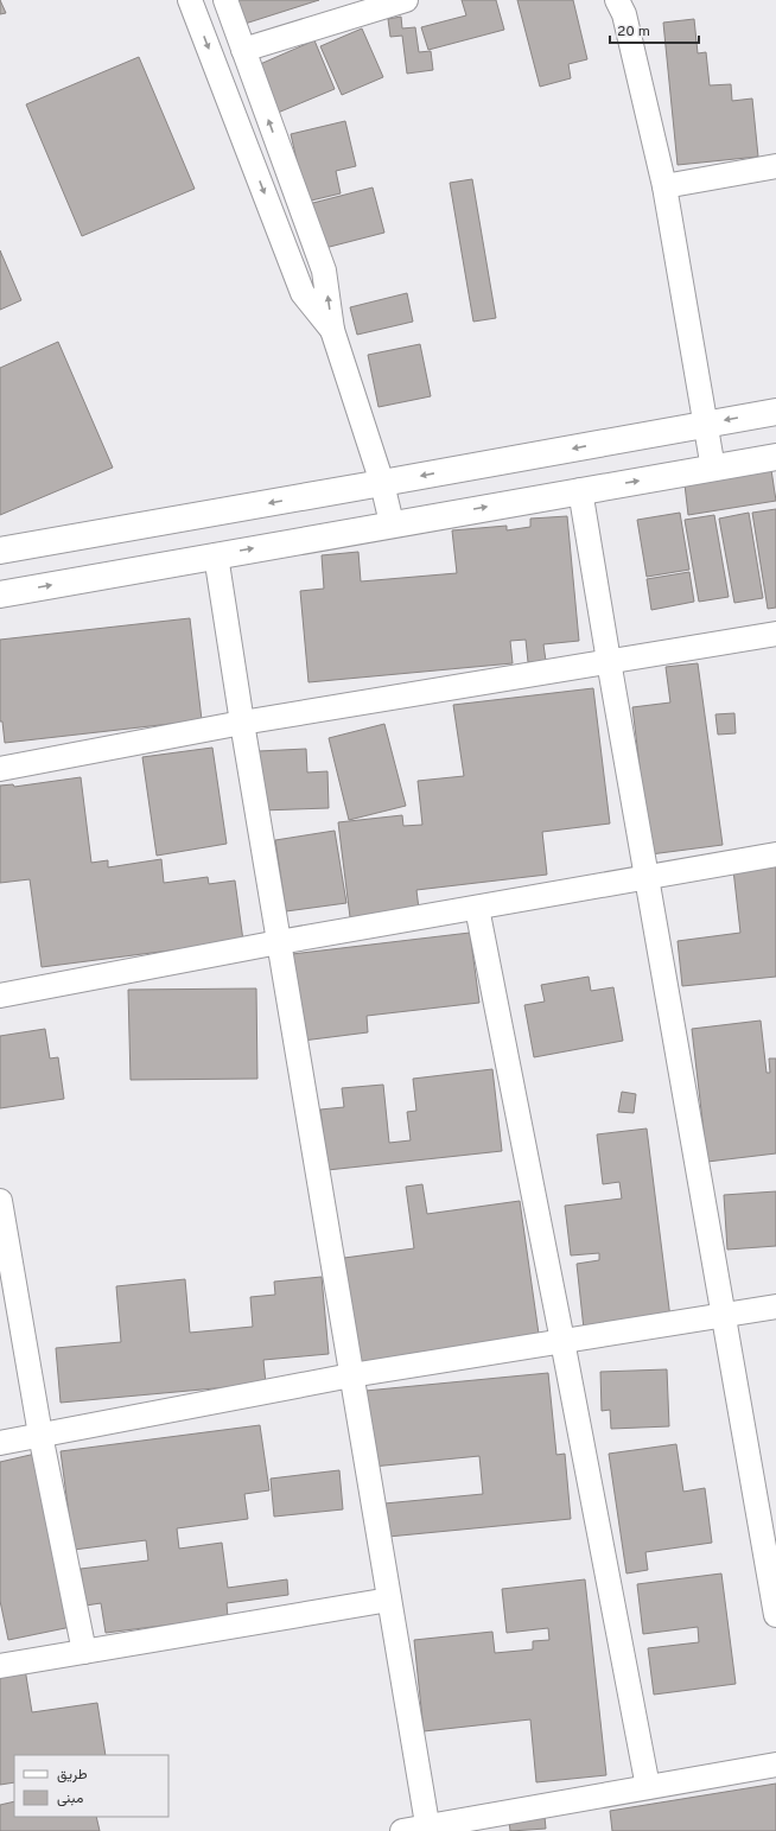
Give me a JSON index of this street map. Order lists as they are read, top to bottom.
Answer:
{
  "legend": ["طريق", "مبنى"],
  "scale_bar": "20 m"
}
